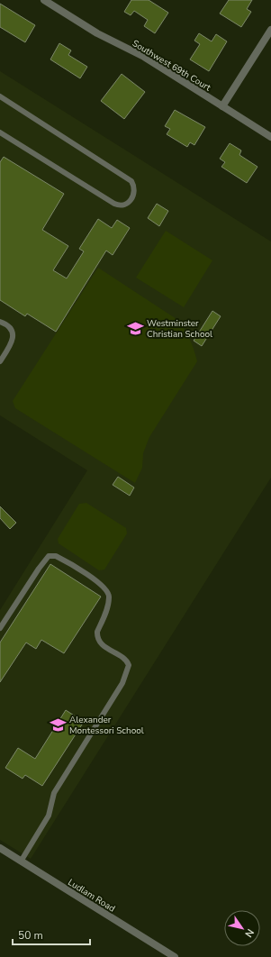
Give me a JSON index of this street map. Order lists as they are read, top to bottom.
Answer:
{
  "streets": {
    "street": ["Southwest 69th Court", "Ludlam Road"]
  },
  "places": {
    "school or university": ["Westminster Christian School", "Alexander Montessori School"]
  },
  "scale_bar": "50 m",
  "north": "bottom right"
}
